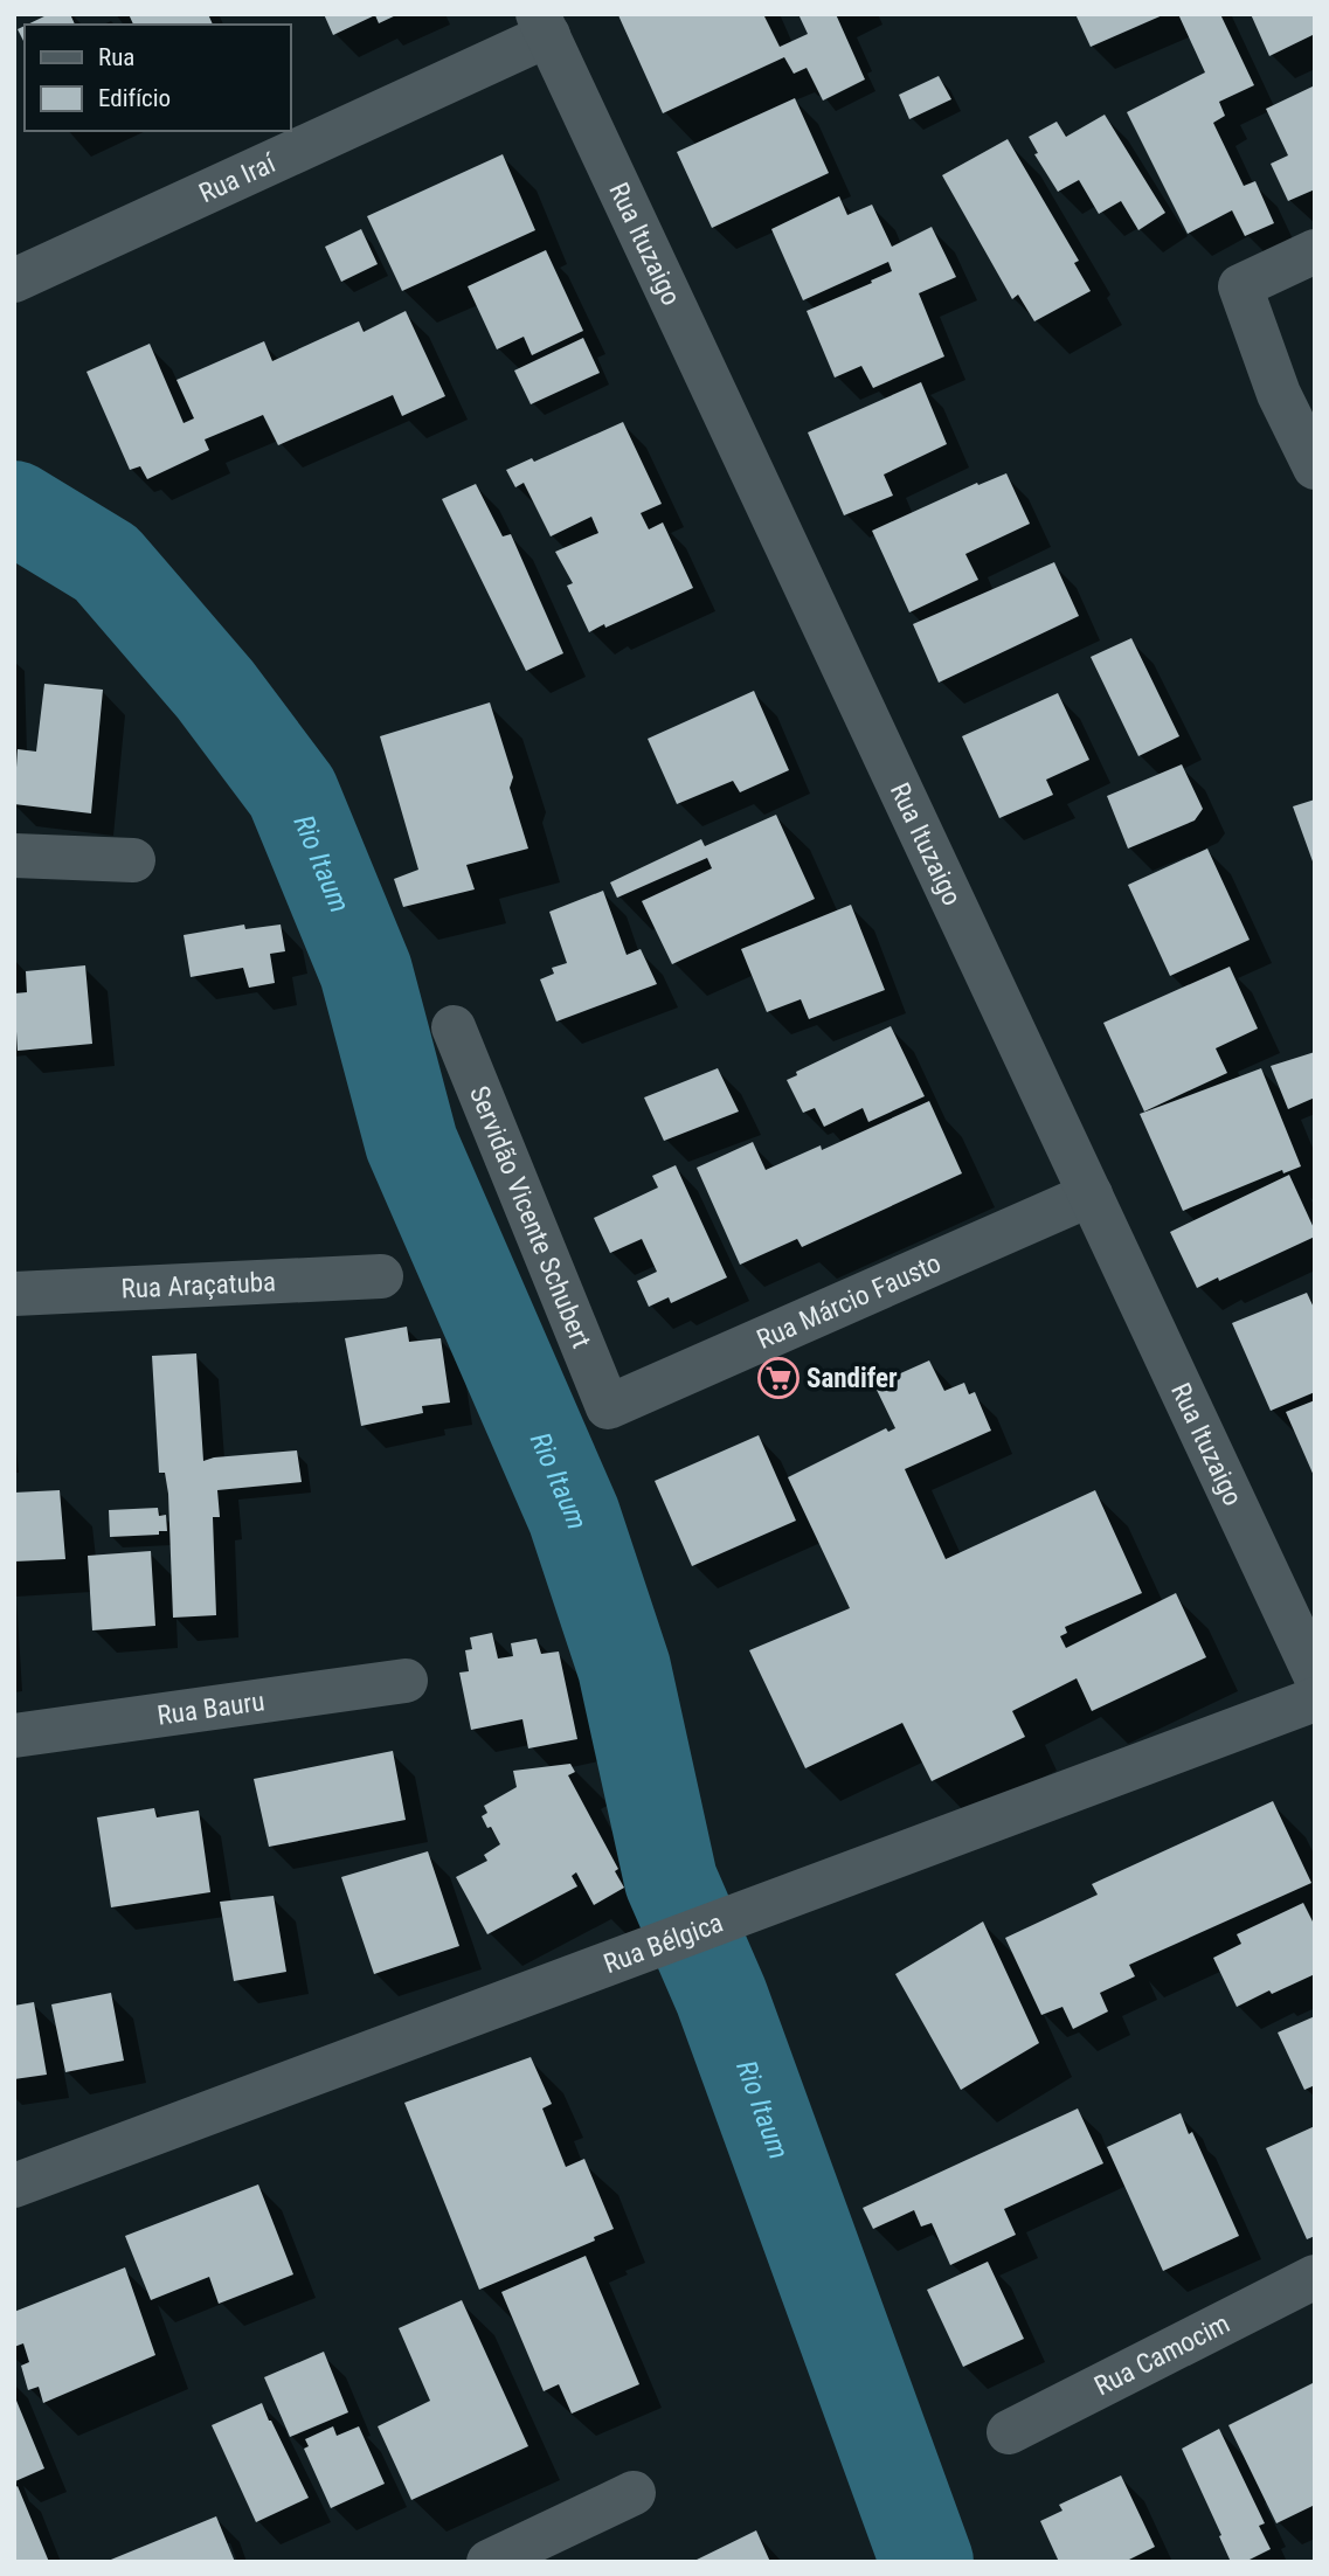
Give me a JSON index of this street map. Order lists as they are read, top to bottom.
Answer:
{
  "streets": {
    "street": [
      "Rua Iraí",
      "Rua Ituzaigo",
      "Servidão Vicente Schubert",
      "Rua Araçatuba",
      "Rua Márcio Fausto",
      "Rua Bauru",
      "Rua Bélgica",
      "Rua Camocim"
    ]
  },
  "crossings": [
    ["Rua Iraí", "Rua Ituzaigo"],
    ["Rua Ituzaigo", "Rua Márcio Fausto"],
    ["Servidão Vicente Schubert", "Rua Márcio Fausto"]
  ],
  "water": ["Rio Itaum"],
  "places": {
    "supermarket": ["Sandifer"]
  },
  "legend": ["Rua", "Edifício"]
}
